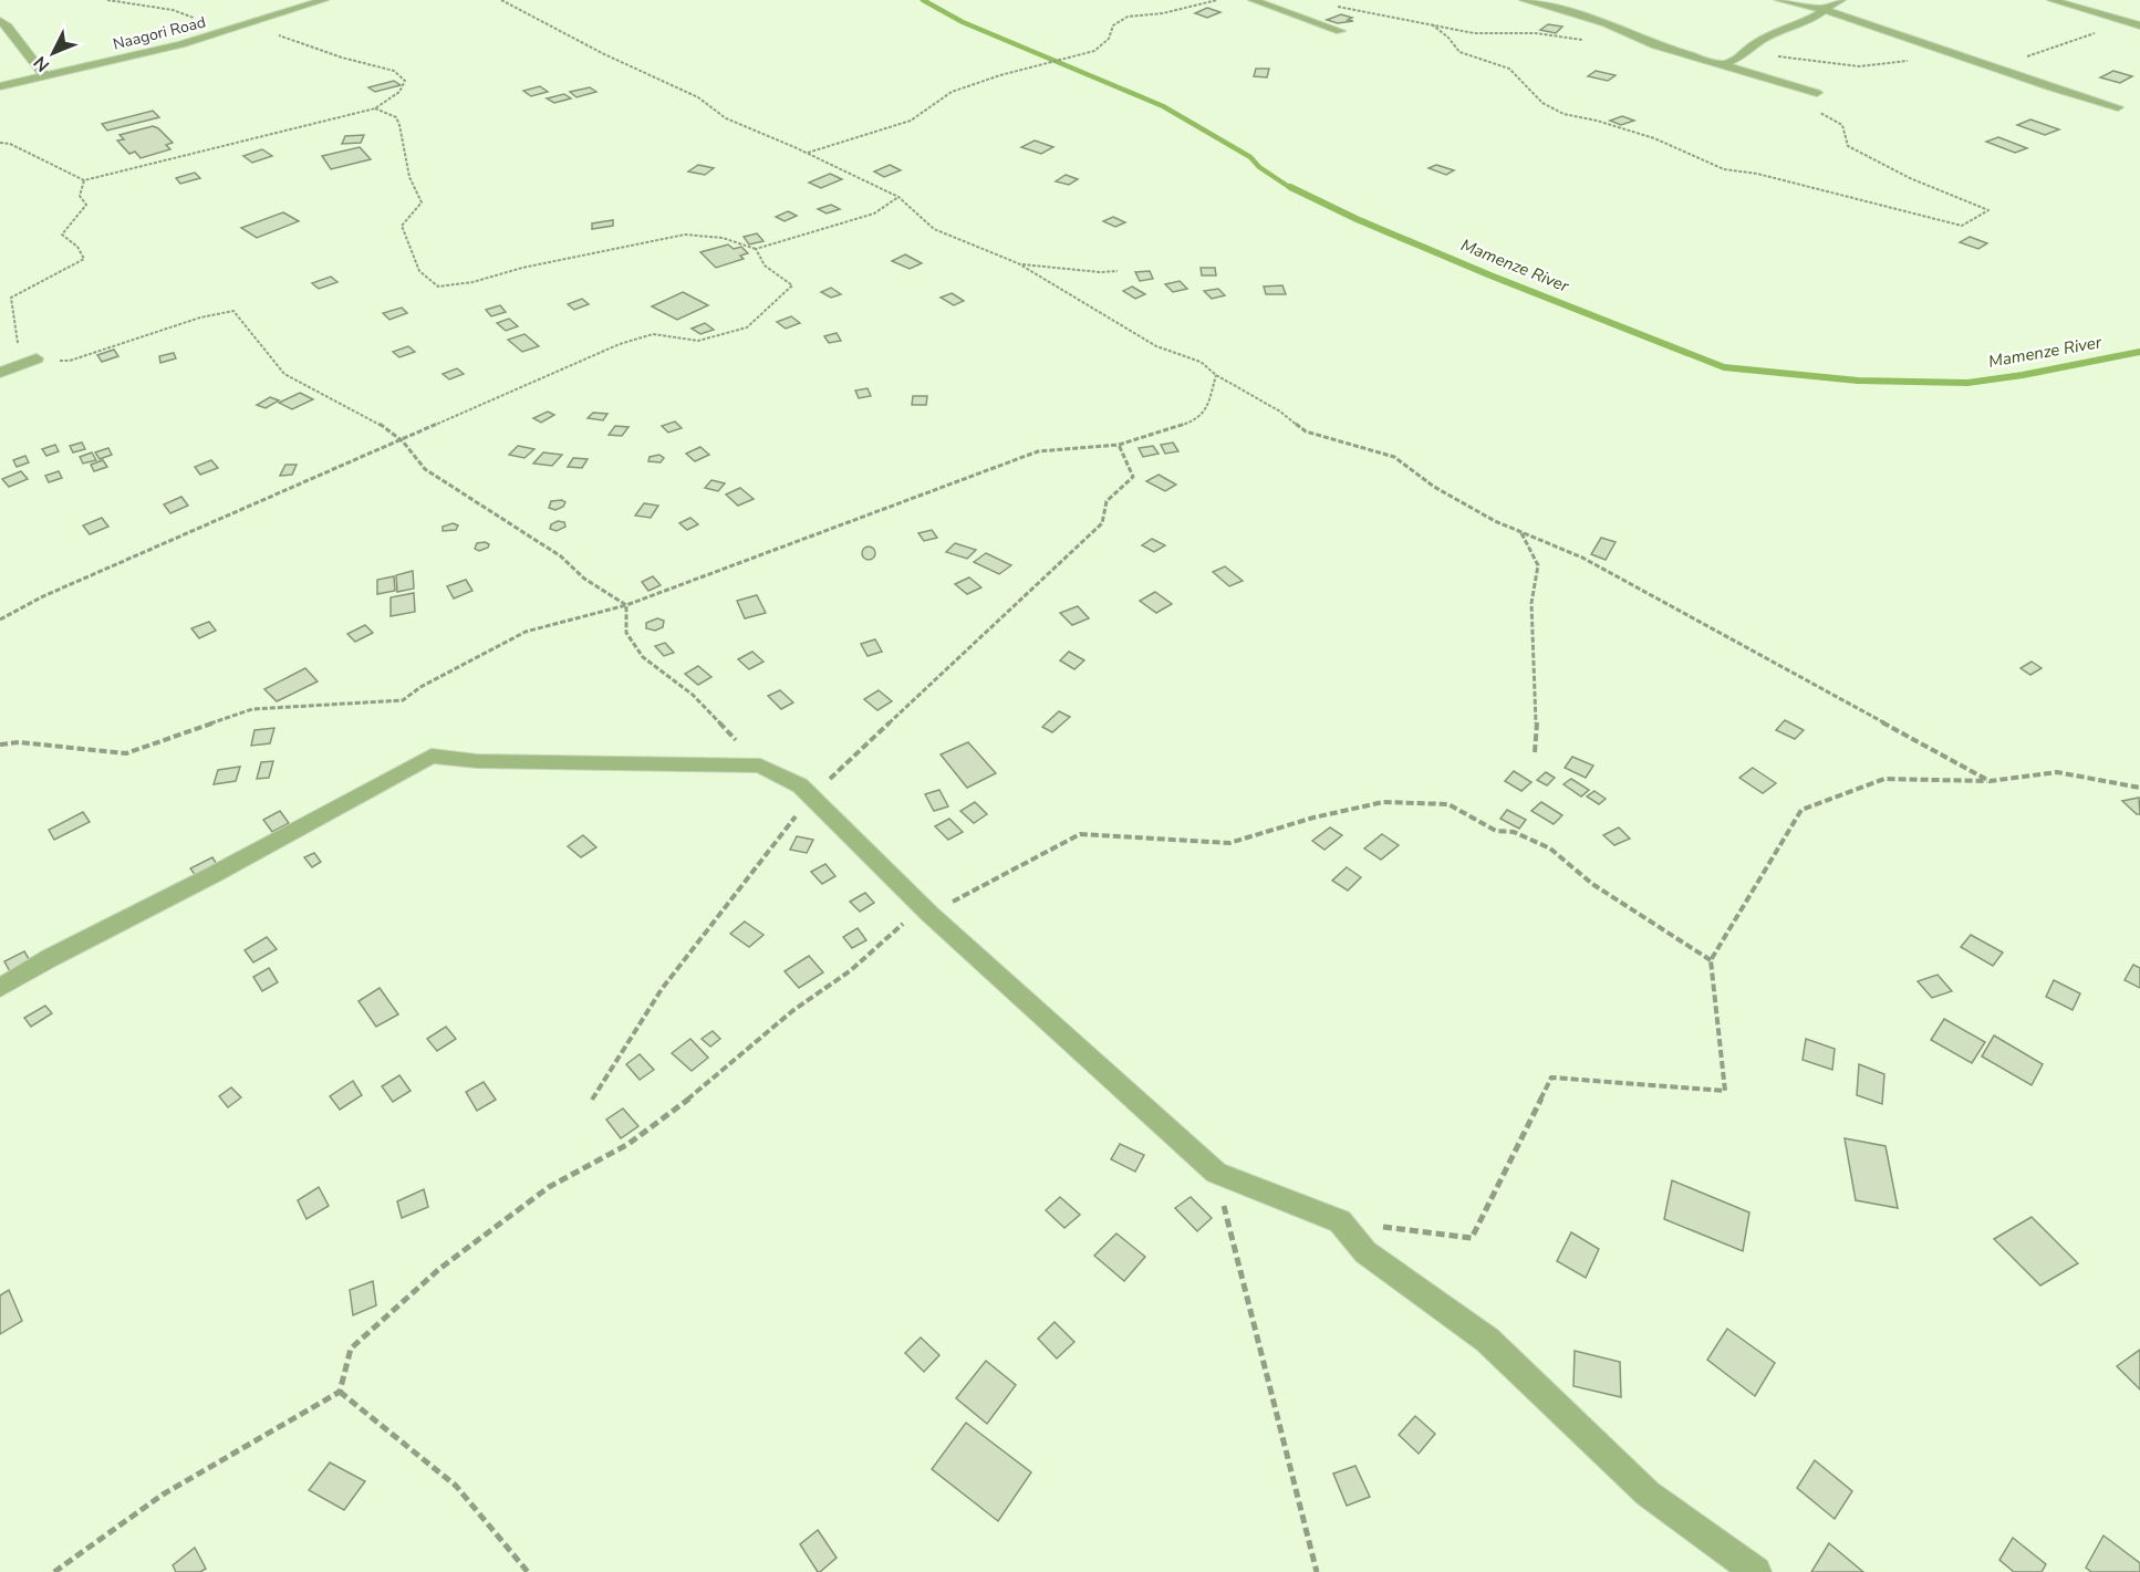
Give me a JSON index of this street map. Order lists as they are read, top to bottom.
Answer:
{
  "streets": {
    "street": ["Naagori Road"]
  },
  "water": ["Mamenze River"],
  "north": "bottom left"
}
